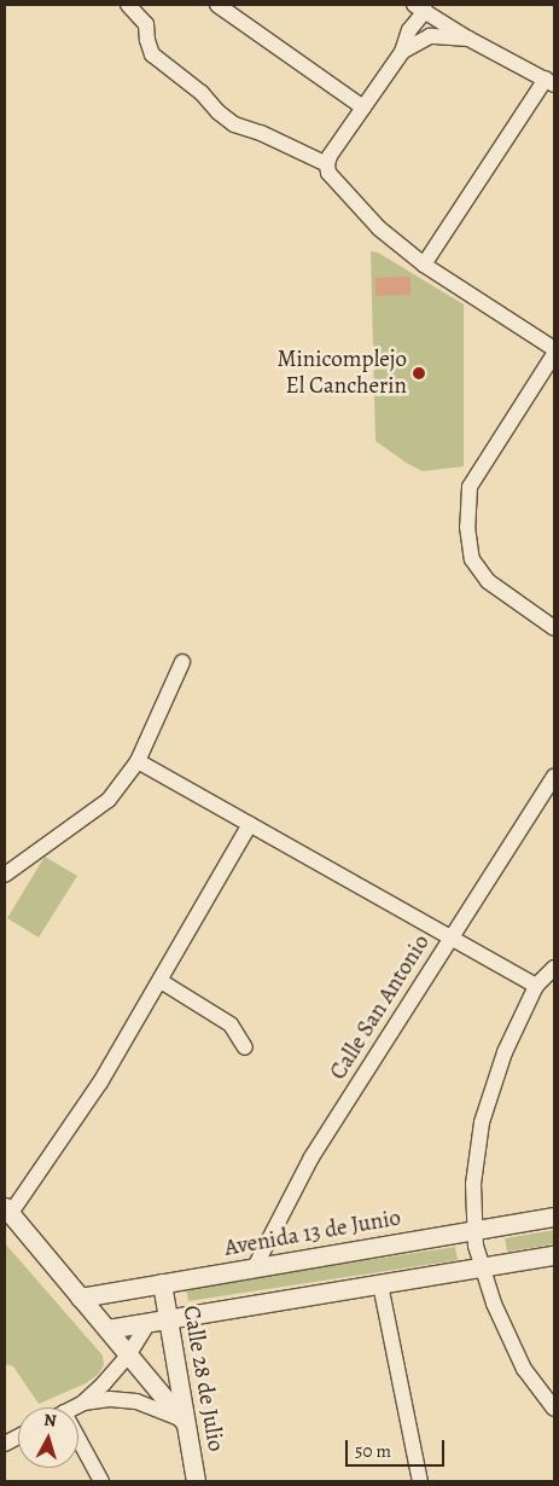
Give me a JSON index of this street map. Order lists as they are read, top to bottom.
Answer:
{
  "streets": {
    "street": ["Calle San Antonio", "Avenida 13 de Junio", "Calle 28 de Julio"]
  },
  "crossings": [
    ["Calle San Antonio", "Avenida 13 de Junio"],
    ["Avenida 13 de Junio", "Calle 28 de Julio"]
  ],
  "places": ["Minicomplejo El Cancherin"],
  "scale_bar": "50 m",
  "north": "top"
}
